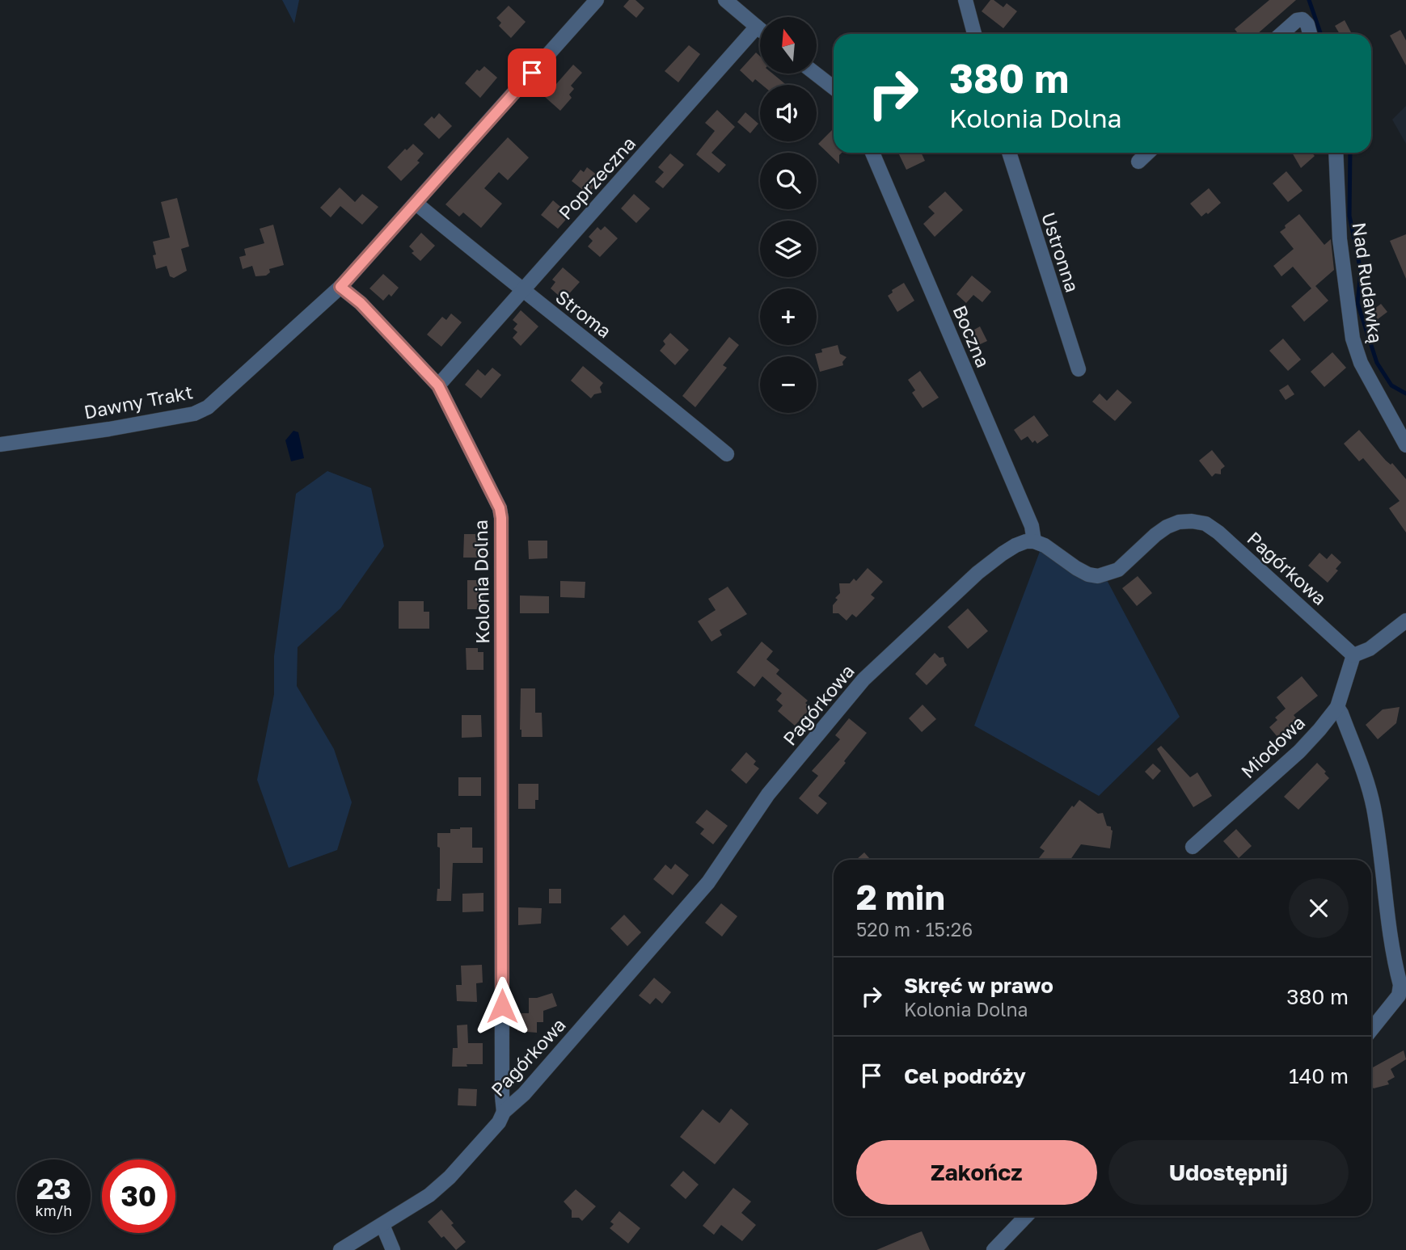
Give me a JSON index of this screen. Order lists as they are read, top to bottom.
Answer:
{
  "streets": {
    "street": [
      "Poprzeczna",
      "Ustronna",
      "Nad Rudawką",
      "Stroma",
      "Boczna",
      "Dawny Trakt",
      "Pagórkowa",
      "Kolonia Dolna",
      "Miodowa"
    ]
  },
  "crossings": [
    ["Poprzeczna", "Stroma"],
    ["Poprzeczna", "Kolonia Dolna"],
    ["Boczna", "Pagórkowa"],
    ["Dawny Trakt", "Kolonia Dolna"],
    ["Pagórkowa", "Kolonia Dolna"],
    ["Pagórkowa", "Miodowa"]
  ],
  "north": "top",
  "page": {
    "map_buttons": ["+", "−"],
    "turn": ["380 m", "Kolonia Dolna"],
    "heading": ["2 min", "520 m · 15:26"],
    "list": [
      {
        "name": "Skręć w prawo",
        "note": "Kolonia Dolna",
        "value": "380 m"
      },
      {
        "name": "Cel podróży",
        "value": "140 m"
      }
    ],
    "buttons": ["Zakończ", "Udostępnij"],
    "speed": "23 km/h",
    "limit": "30"
  }
}
